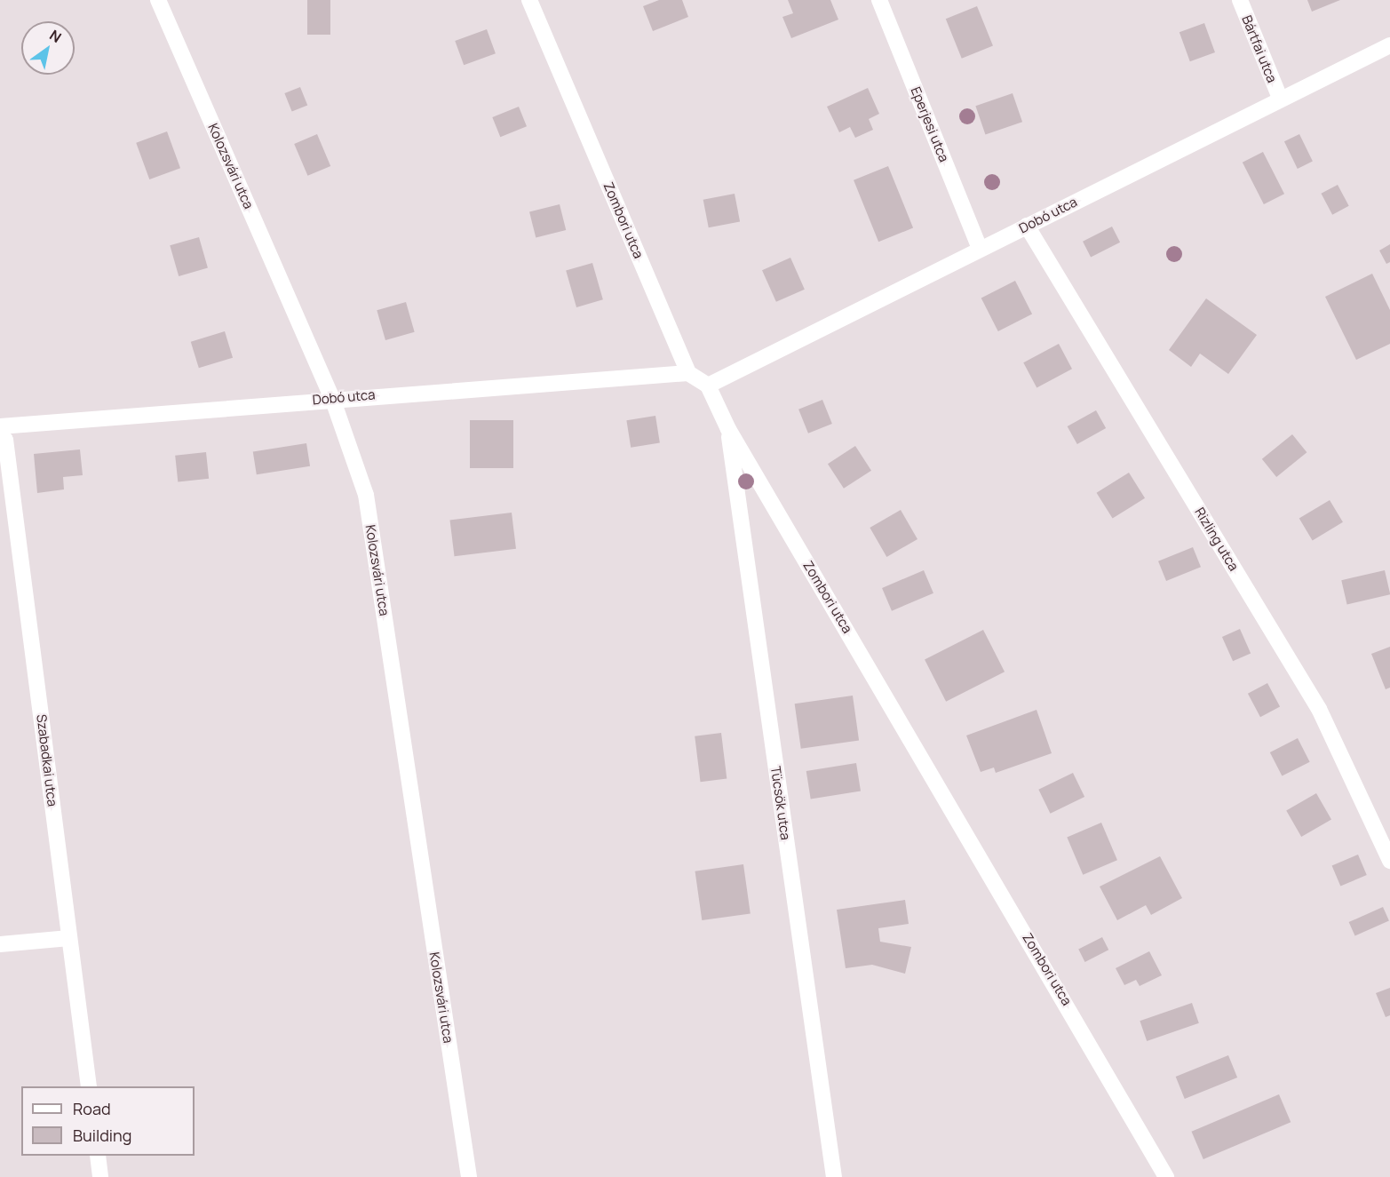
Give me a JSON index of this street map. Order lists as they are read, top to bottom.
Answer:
{
  "streets": {
    "street": [
      "Bártfai utca",
      "Eperjesi utca",
      "Kolozsvári utca",
      "Dobó utca",
      "Zombori utca",
      "Rizling utca",
      "Szabadkai utca",
      "Tücsök utca"
    ]
  },
  "crossings": [
    ["Bártfai utca", "Dobó utca"],
    ["Eperjesi utca", "Dobó utca"],
    ["Kolozsvári utca", "Dobó utca"],
    ["Dobó utca", "Zombori utca"],
    ["Dobó utca", "Rizling utca"],
    ["Zombori utca", "Tücsök utca"]
  ],
  "legend": ["Road", "Building"],
  "north": "top right"
}
